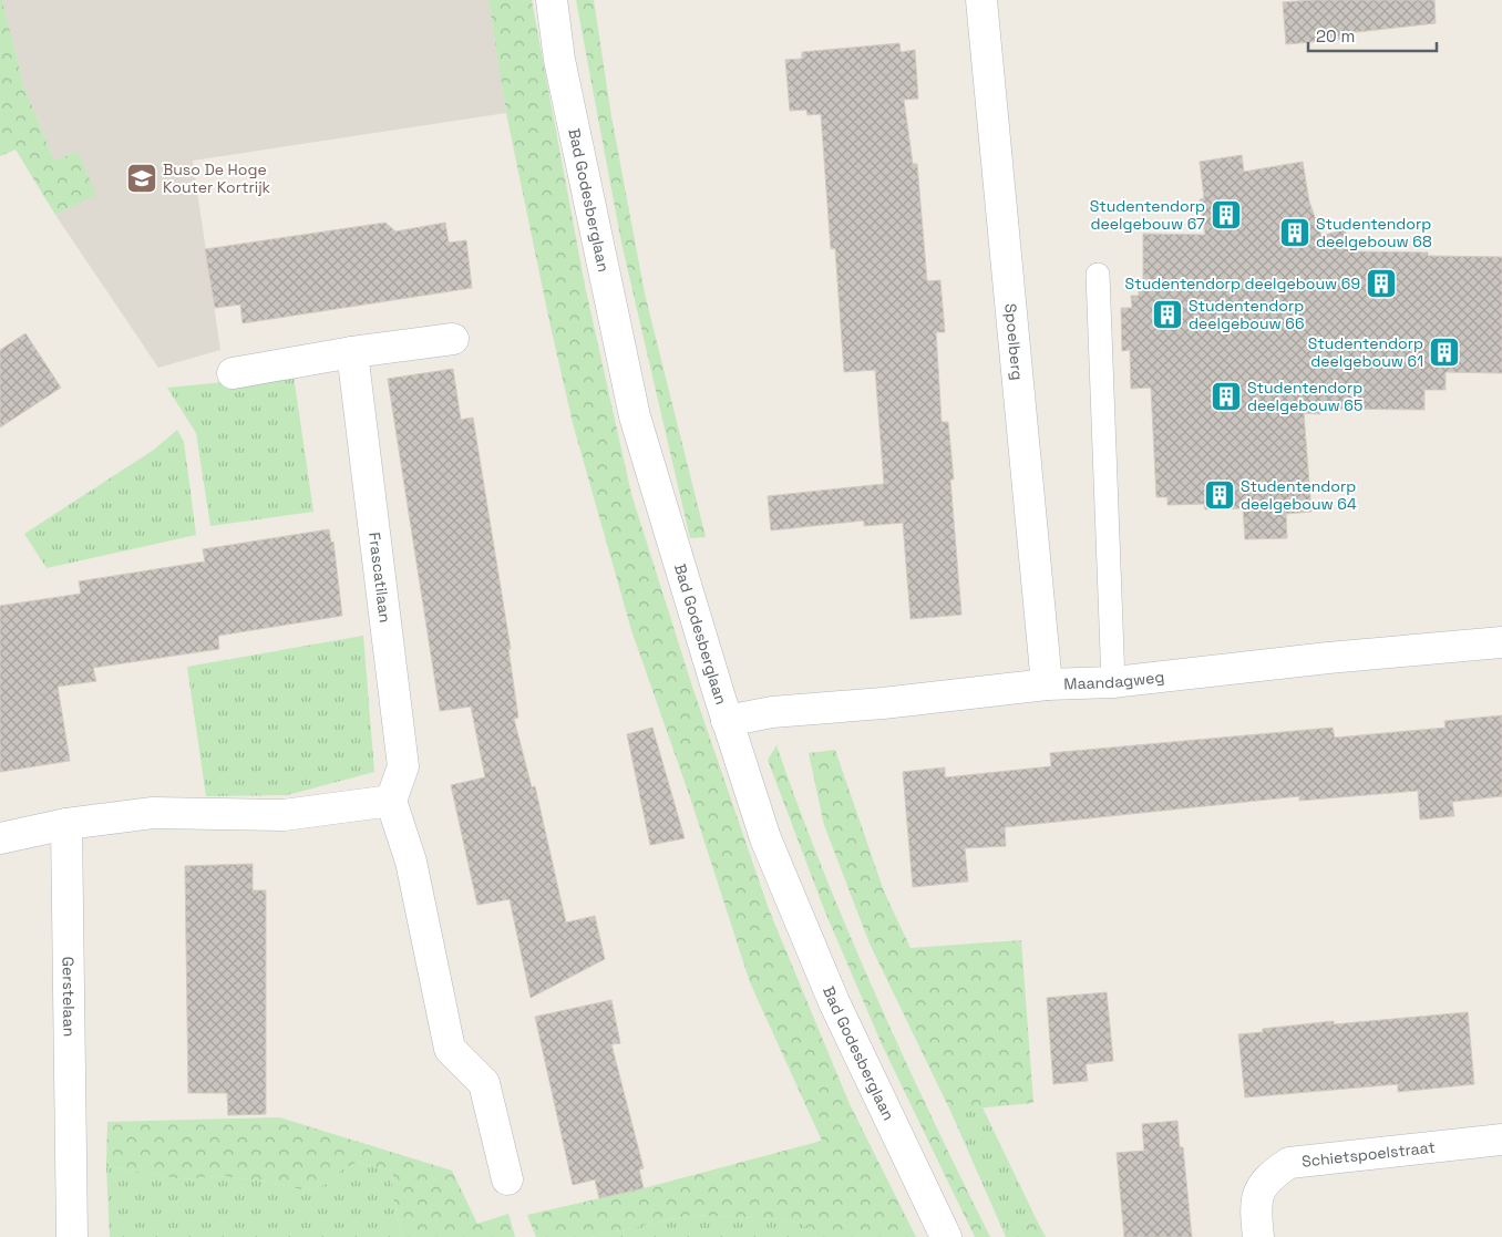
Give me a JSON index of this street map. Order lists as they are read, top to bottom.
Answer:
{
  "streets": {
    "street": [
      "Bad Godesberglaan",
      "Spoelberg",
      "Frascatilaan",
      "Maandagweg",
      "Gerstelaan",
      "Schietspoelstraat"
    ]
  },
  "crossings": [
    ["Bad Godesberglaan", "Maandagweg"],
    ["Spoelberg", "Maandagweg"]
  ],
  "places": {
    "school or university": ["Buso De Hoge Kouter Kortrijk"],
    "building": [
      "Studentendorp deelgebouw 67",
      "Studentendorp deelgebouw 68",
      "Studentendorp deelgebouw 69",
      "Studentendorp deelgebouw 66",
      "Studentendorp deelgebouw 61",
      "Studentendorp deelgebouw 65",
      "Studentendorp deelgebouw 64"
    ]
  },
  "scale_bar": "20 m"
}
